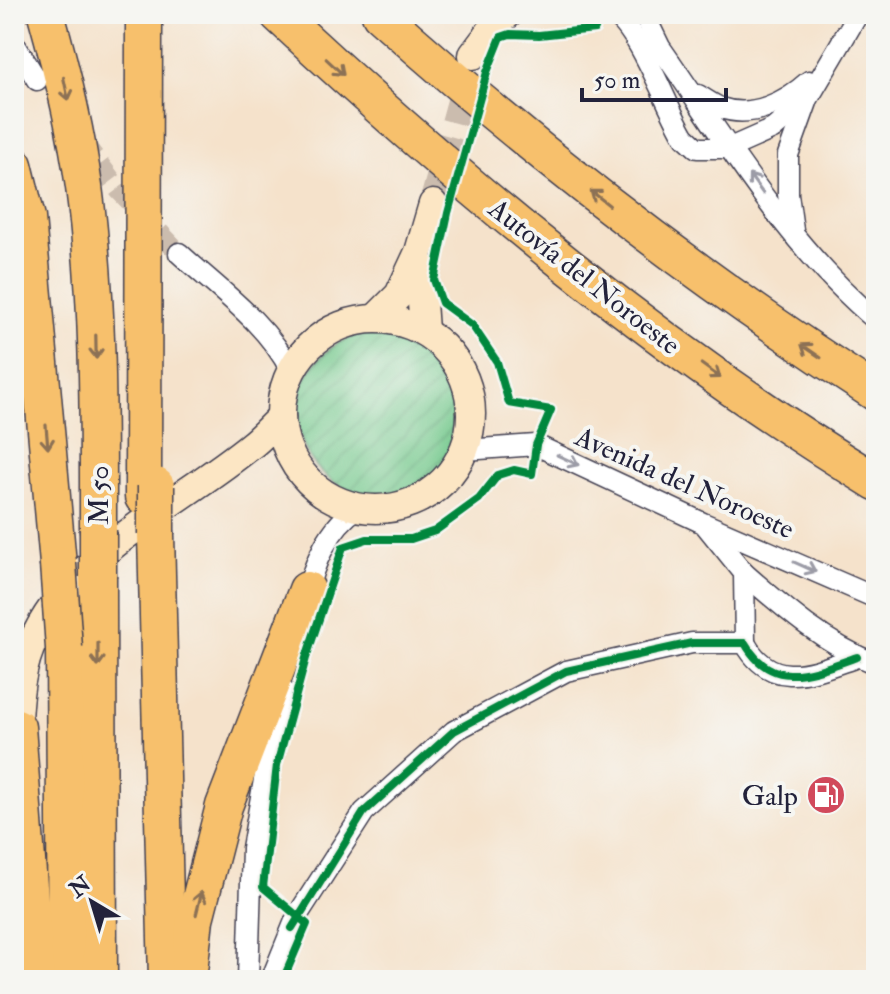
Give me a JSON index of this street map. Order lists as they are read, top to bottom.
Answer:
{
  "streets": {
    "highway": ["Autovía del Noroeste", "M 50"],
    "street": ["Avenida del Noroeste"]
  },
  "places": {
    "fuel station": ["Galp"]
  },
  "scale_bar": "50 m",
  "north": "top left"
}
